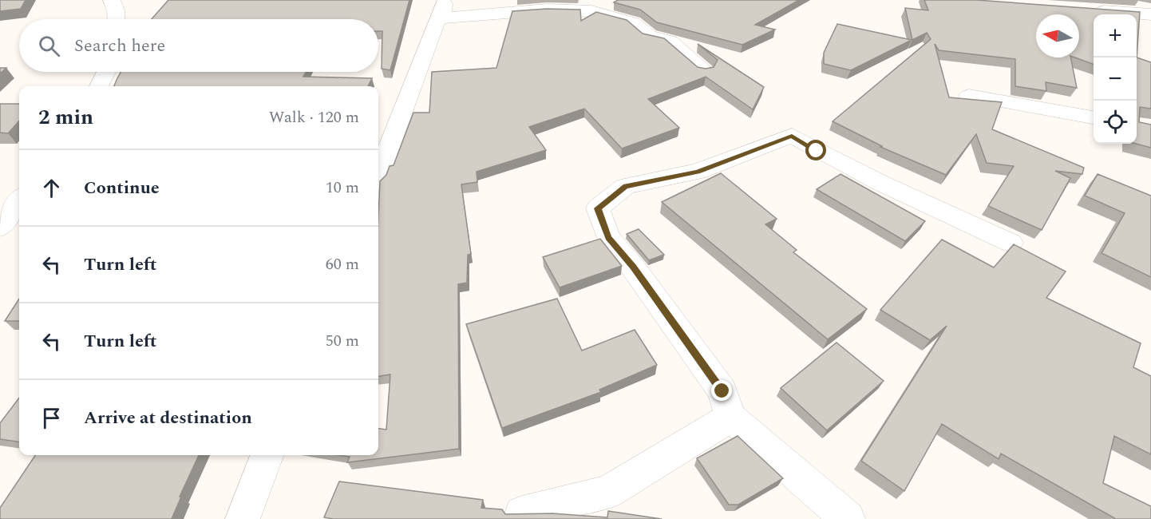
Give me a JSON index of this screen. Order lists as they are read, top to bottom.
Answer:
{
  "north": "left",
  "page": {
    "map_buttons": ["+", "−"],
    "search": "Search here",
    "heading": ["2 min", "Walk · 120 m"],
    "list": [
      ["Continue", "10 m"],
      ["Turn left", "60 m"],
      ["Turn left", "50 m"],
      "Arrive at destination"
    ]
  }
}
